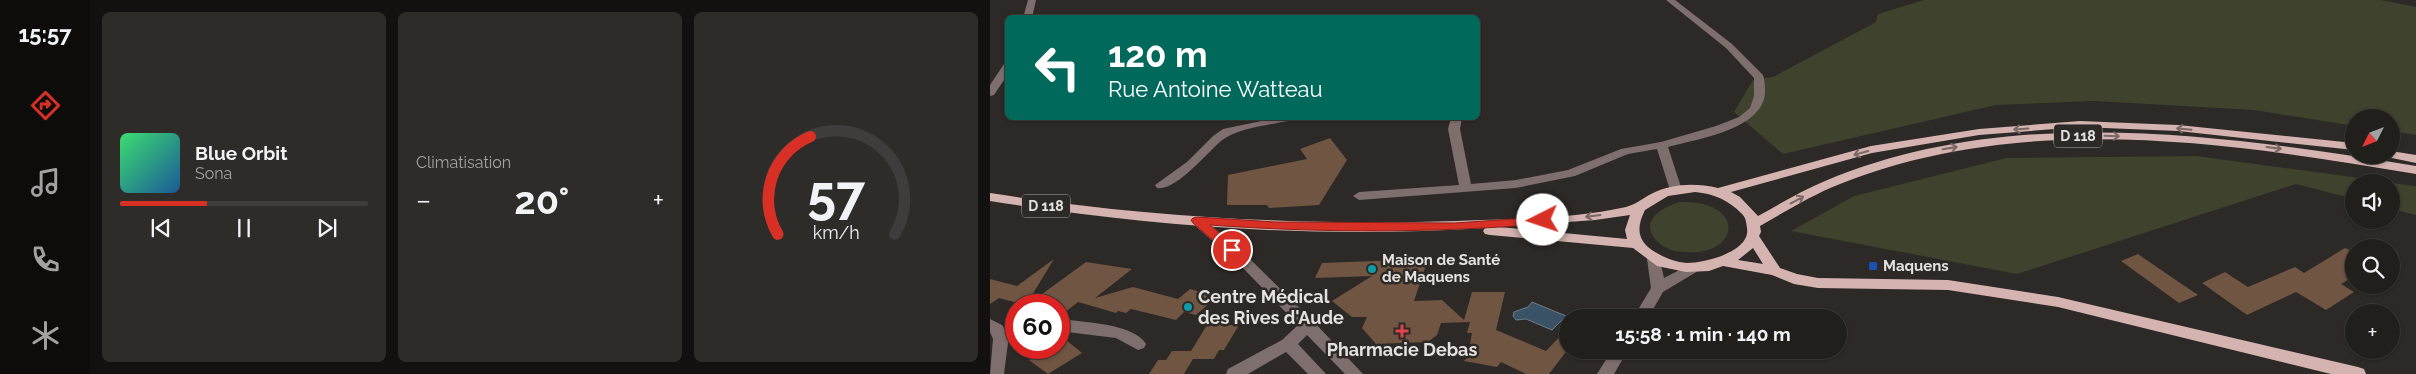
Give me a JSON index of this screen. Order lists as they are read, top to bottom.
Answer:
{
  "streets": {
    "main road": ["D 118"]
  },
  "places": {
    "transit": ["Maquens"],
    "other": ["Maison de Santé de Maquens", "Centre Médical des Rives d'Aude"],
    "health": ["Pharmacie Debas"]
  },
  "north": "bottom left",
  "page": {
    "tabs": "15:57",
    "tile": "Climatisation",
    "turn": ["120 m", "Rue Antoine Watteau"],
    "map_buttons": "+",
    "song": ["Blue Orbit", "Sona"],
    "heat": ["−", "20°", "+"],
    "limit": "60",
    "trip": "15:58 · 1 min · 140 m",
    "gauge": ["57", "km/h"]
  }
}
